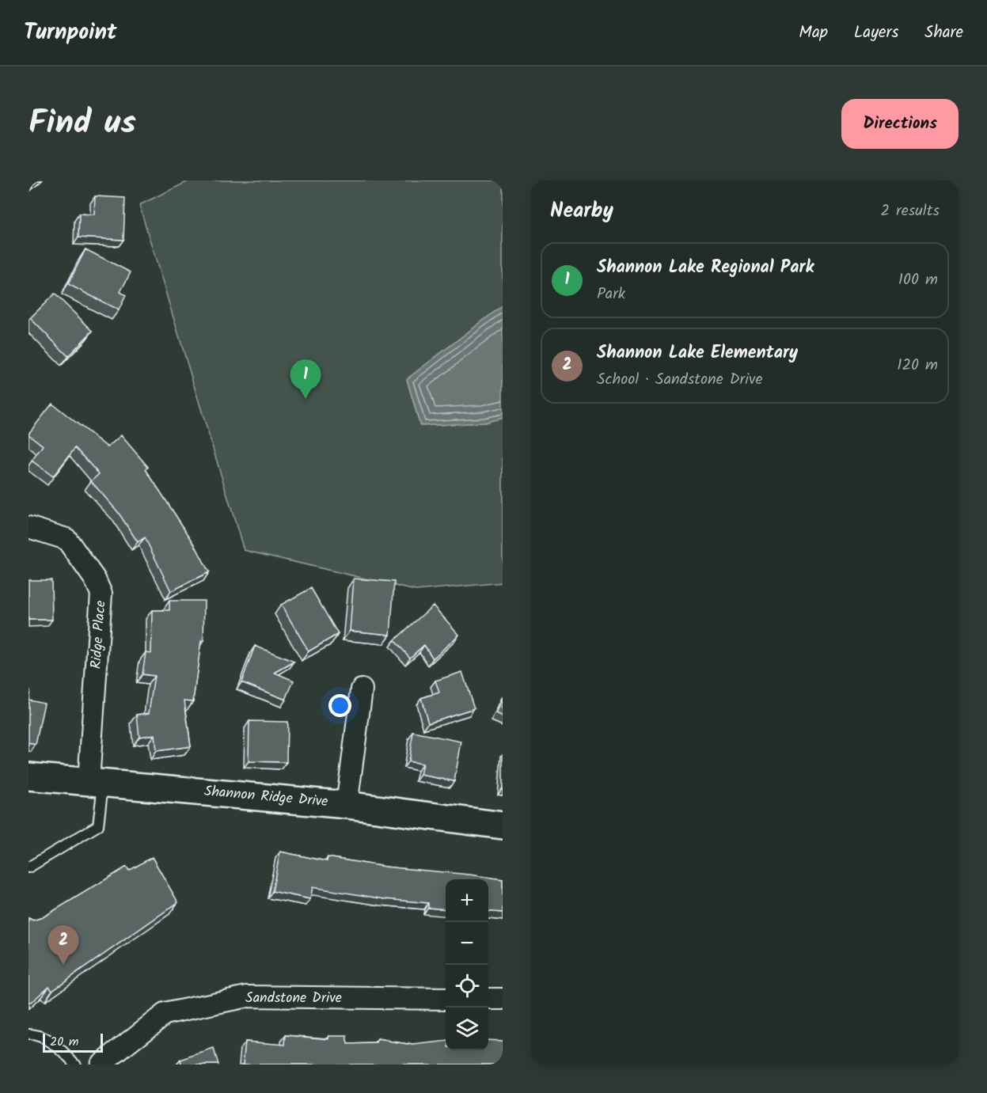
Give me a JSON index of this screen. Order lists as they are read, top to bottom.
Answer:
{
  "streets": {
    "street": ["Ridge Place", "Shannon Ridge Drive", "Sandstone Drive"]
  },
  "crossings": [
    ["Ridge Place", "Shannon Ridge Drive"]
  ],
  "scale_bar": "20 m",
  "page": {
    "header": "Turnpoint",
    "nav": ["Map", "Layers", "Share"],
    "title": "Find us",
    "buttons": "Directions",
    "heading": ["Nearby", "2 results"],
    "list": [
      {
        "mark": "1",
        "name": "Shannon Lake Regional Park",
        "note": "Park",
        "value": "100 m"
      },
      {
        "mark": "2",
        "name": "Shannon Lake Elementary",
        "note": "School · Sandstone Drive",
        "value": "120 m"
      }
    ],
    "pins": ["1", "2"],
    "map_buttons": ["+", "−"],
    "scale": "20 m"
  }
}
